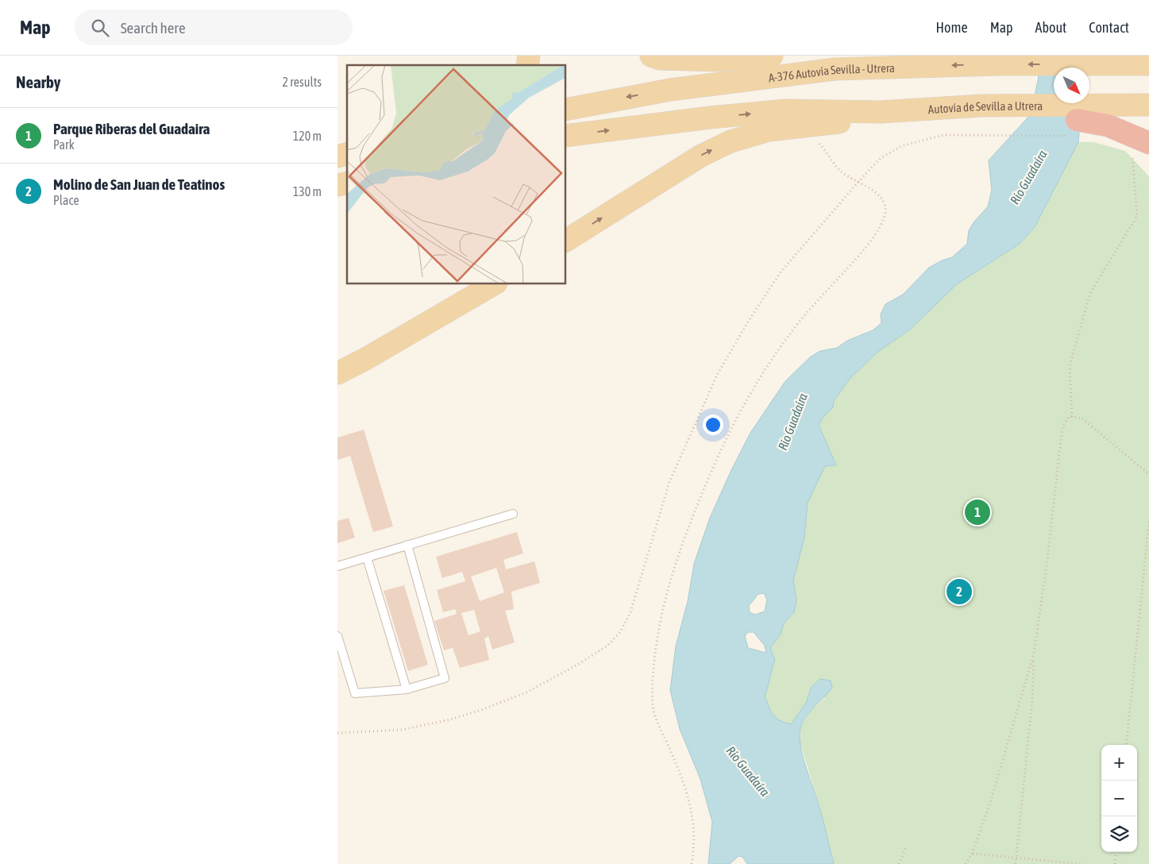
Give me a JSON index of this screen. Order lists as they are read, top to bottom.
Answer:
{
  "streets": {
    "main road": ["A-376 Autovía Sevilla - Utrera", "Autovía de Sevilla a Utrera"]
  },
  "water": ["Río Guadaíra"],
  "north": "bottom right",
  "page": {
    "header": "Map",
    "search": "Search here",
    "nav": [
      "Home",
      "Map",
      "About",
      "Contact"
    ],
    "heading": ["Nearby", "2 results"],
    "list": [
      {
        "mark": "1",
        "name": "Parque Riberas del Guadaira",
        "note": "Park",
        "value": "120 m"
      },
      {
        "mark": "2",
        "name": "Molino de San Juan de Teatinos",
        "note": "Place",
        "value": "130 m"
      }
    ],
    "pins": ["1", "2"],
    "map_buttons": ["+", "−"]
  }
}
